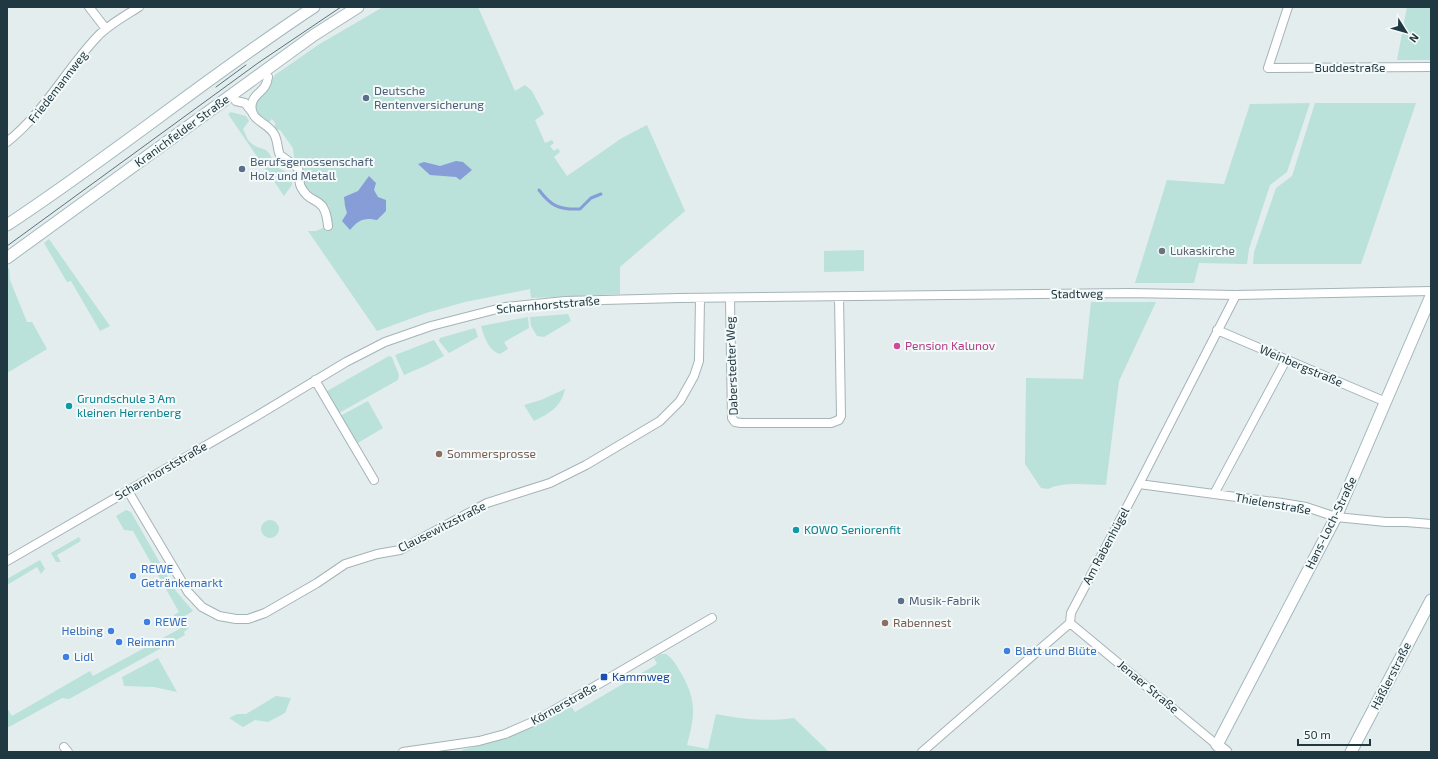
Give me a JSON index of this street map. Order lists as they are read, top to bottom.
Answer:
{
  "streets": {
    "main road": ["Kranichfelder Straße", "Hans-Loch-Straße", "Häßlerstraße"],
    "street": [
      "Buddestraße",
      "Friedemannweg",
      "Stadtweg",
      "Scharnhorststraße",
      "Daberstedter Weg",
      "Weinbergstraße",
      "Thielenstraße",
      "Clausewitzstraße",
      "Am Rabenhügel",
      "Jenaer Straße",
      "Körnerstraße"
    ]
  },
  "crossings": [
    ["Stadtweg", "Scharnhorststraße"],
    ["Stadtweg", "Daberstedter Weg"],
    ["Stadtweg", "Am Rabenhügel"],
    ["Scharnhorststraße", "Daberstedter Weg"],
    ["Scharnhorststraße", "Clausewitzstraße"],
    ["Weinbergstraße", "Hans-Loch-Straße"],
    ["Weinbergstraße", "Am Rabenhügel"],
    ["Thielenstraße", "Hans-Loch-Straße"],
    ["Thielenstraße", "Am Rabenhügel"],
    ["Hans-Loch-Straße", "Jenaer Straße"],
    ["Am Rabenhügel", "Jenaer Straße"]
  ],
  "places": {
    "other": [
      "Deutsche Rentenversicherung",
      "Berufsgenossenschaft Holz und Metall",
      "Lukaskirche",
      "Pension Kalunov",
      "Grundschule 3 Am kleinen Herrenberg",
      "Sommersprosse",
      "KOWO Seniorenfit",
      "REWE Getränkemarkt",
      "Musik-Fabrik",
      "REWE",
      "Rabennest",
      "Helbing",
      "Reimann",
      "Blatt und Blüte",
      "Lidl"
    ],
    "transit": ["Kammweg"]
  },
  "scale_bar": "50 m",
  "north": "bottom right"
}
